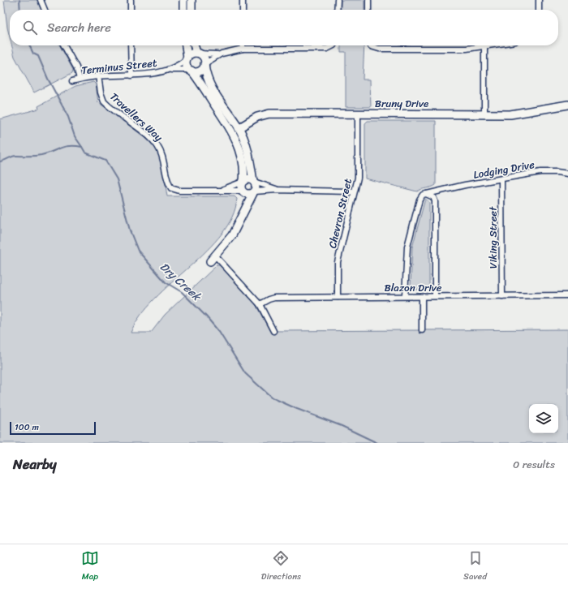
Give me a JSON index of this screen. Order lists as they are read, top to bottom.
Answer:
{
  "streets": {
    "street": [
      "Terminus Street",
      "Bruny Drive",
      "Travellers Way",
      "Lodging Drive",
      "Chevron Street",
      "Viking Street",
      "Blazon Drive"
    ]
  },
  "crossings": [
    ["Terminus Street", "Travellers Way"],
    ["Bruny Drive", "Chevron Street"],
    ["Lodging Drive", "Viking Street"],
    ["Chevron Street", "Blazon Drive"],
    ["Viking Street", "Blazon Drive"]
  ],
  "water": ["Dry Creek"],
  "scale_bar": "100 m",
  "page": {
    "search": "Search here",
    "scale": "100 m",
    "heading": ["Nearby", "0 results"],
    "nav": ["Map", "Directions", "Saved"]
  }
}
